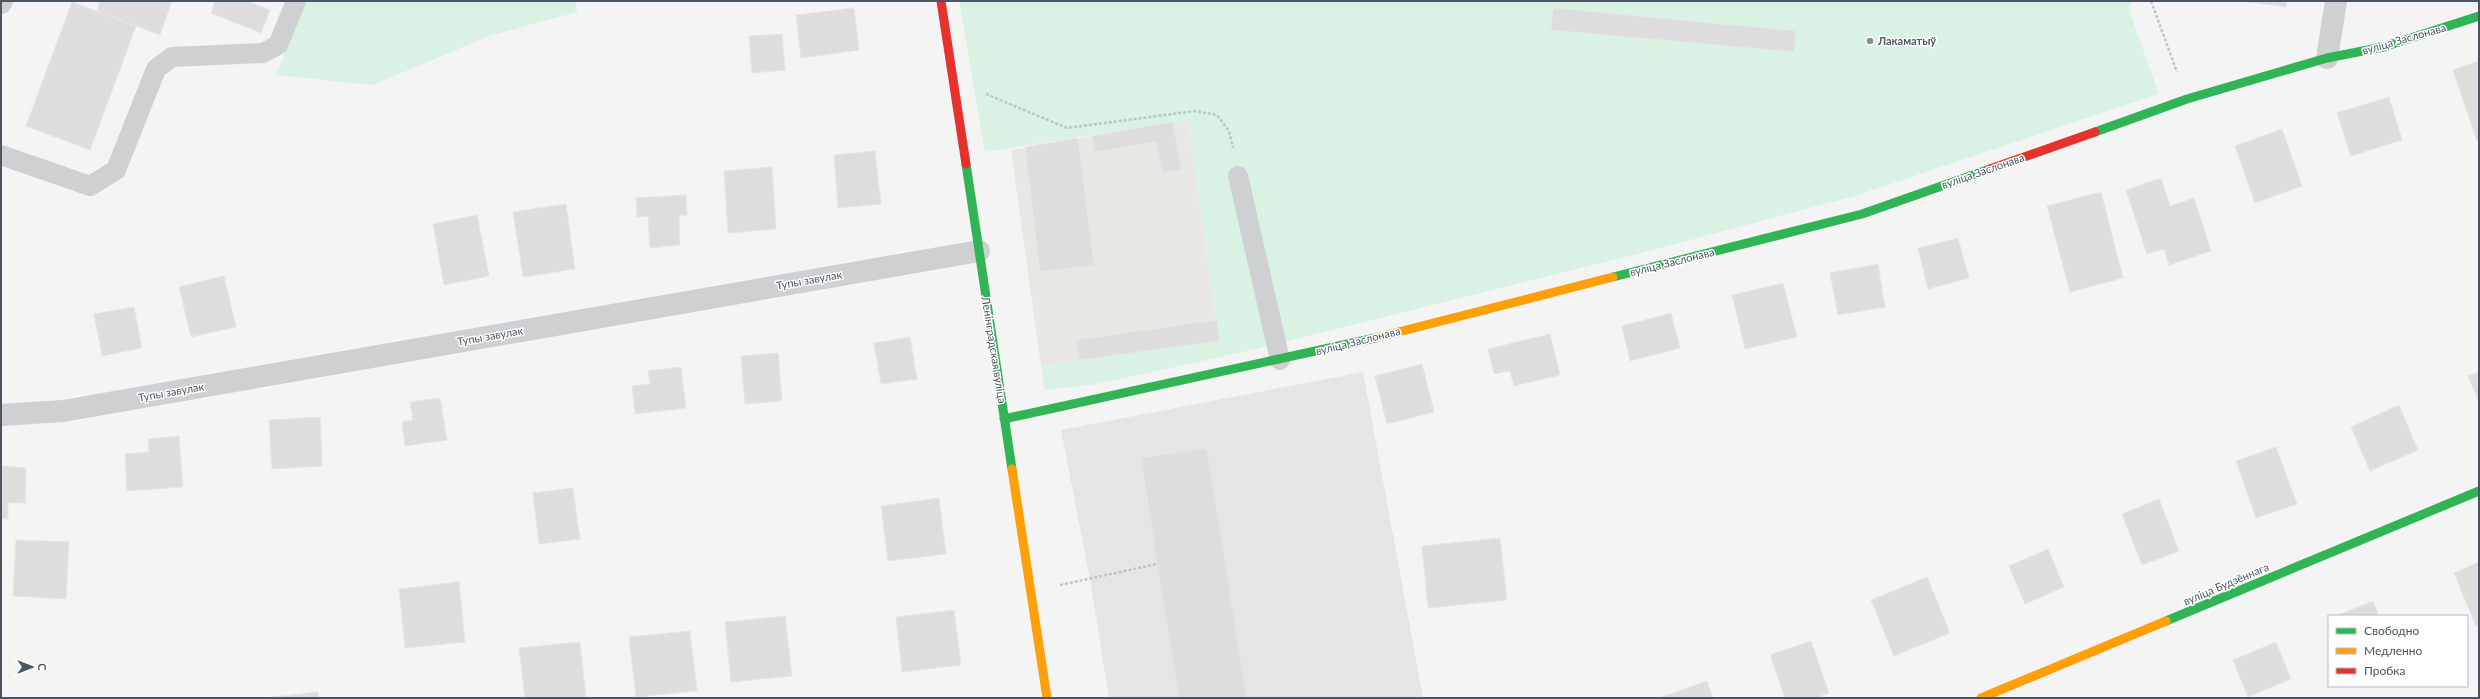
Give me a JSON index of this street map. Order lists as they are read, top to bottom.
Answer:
{
  "streets": {
    "street": [
      "вуліца Заслонава",
      "Тупы завулак",
      "Ленінградская вуліца",
      "вуліца Будзённага"
    ]
  },
  "crossings": [
    ["вуліца Заслонава", "Ленінградская вуліца"],
    ["Тупы завулак", "Ленінградская вуліца"]
  ],
  "places": ["Лакаматыў"],
  "legend": ["Свободно", "Медленно", "Пробка"],
  "north": "right"
}
